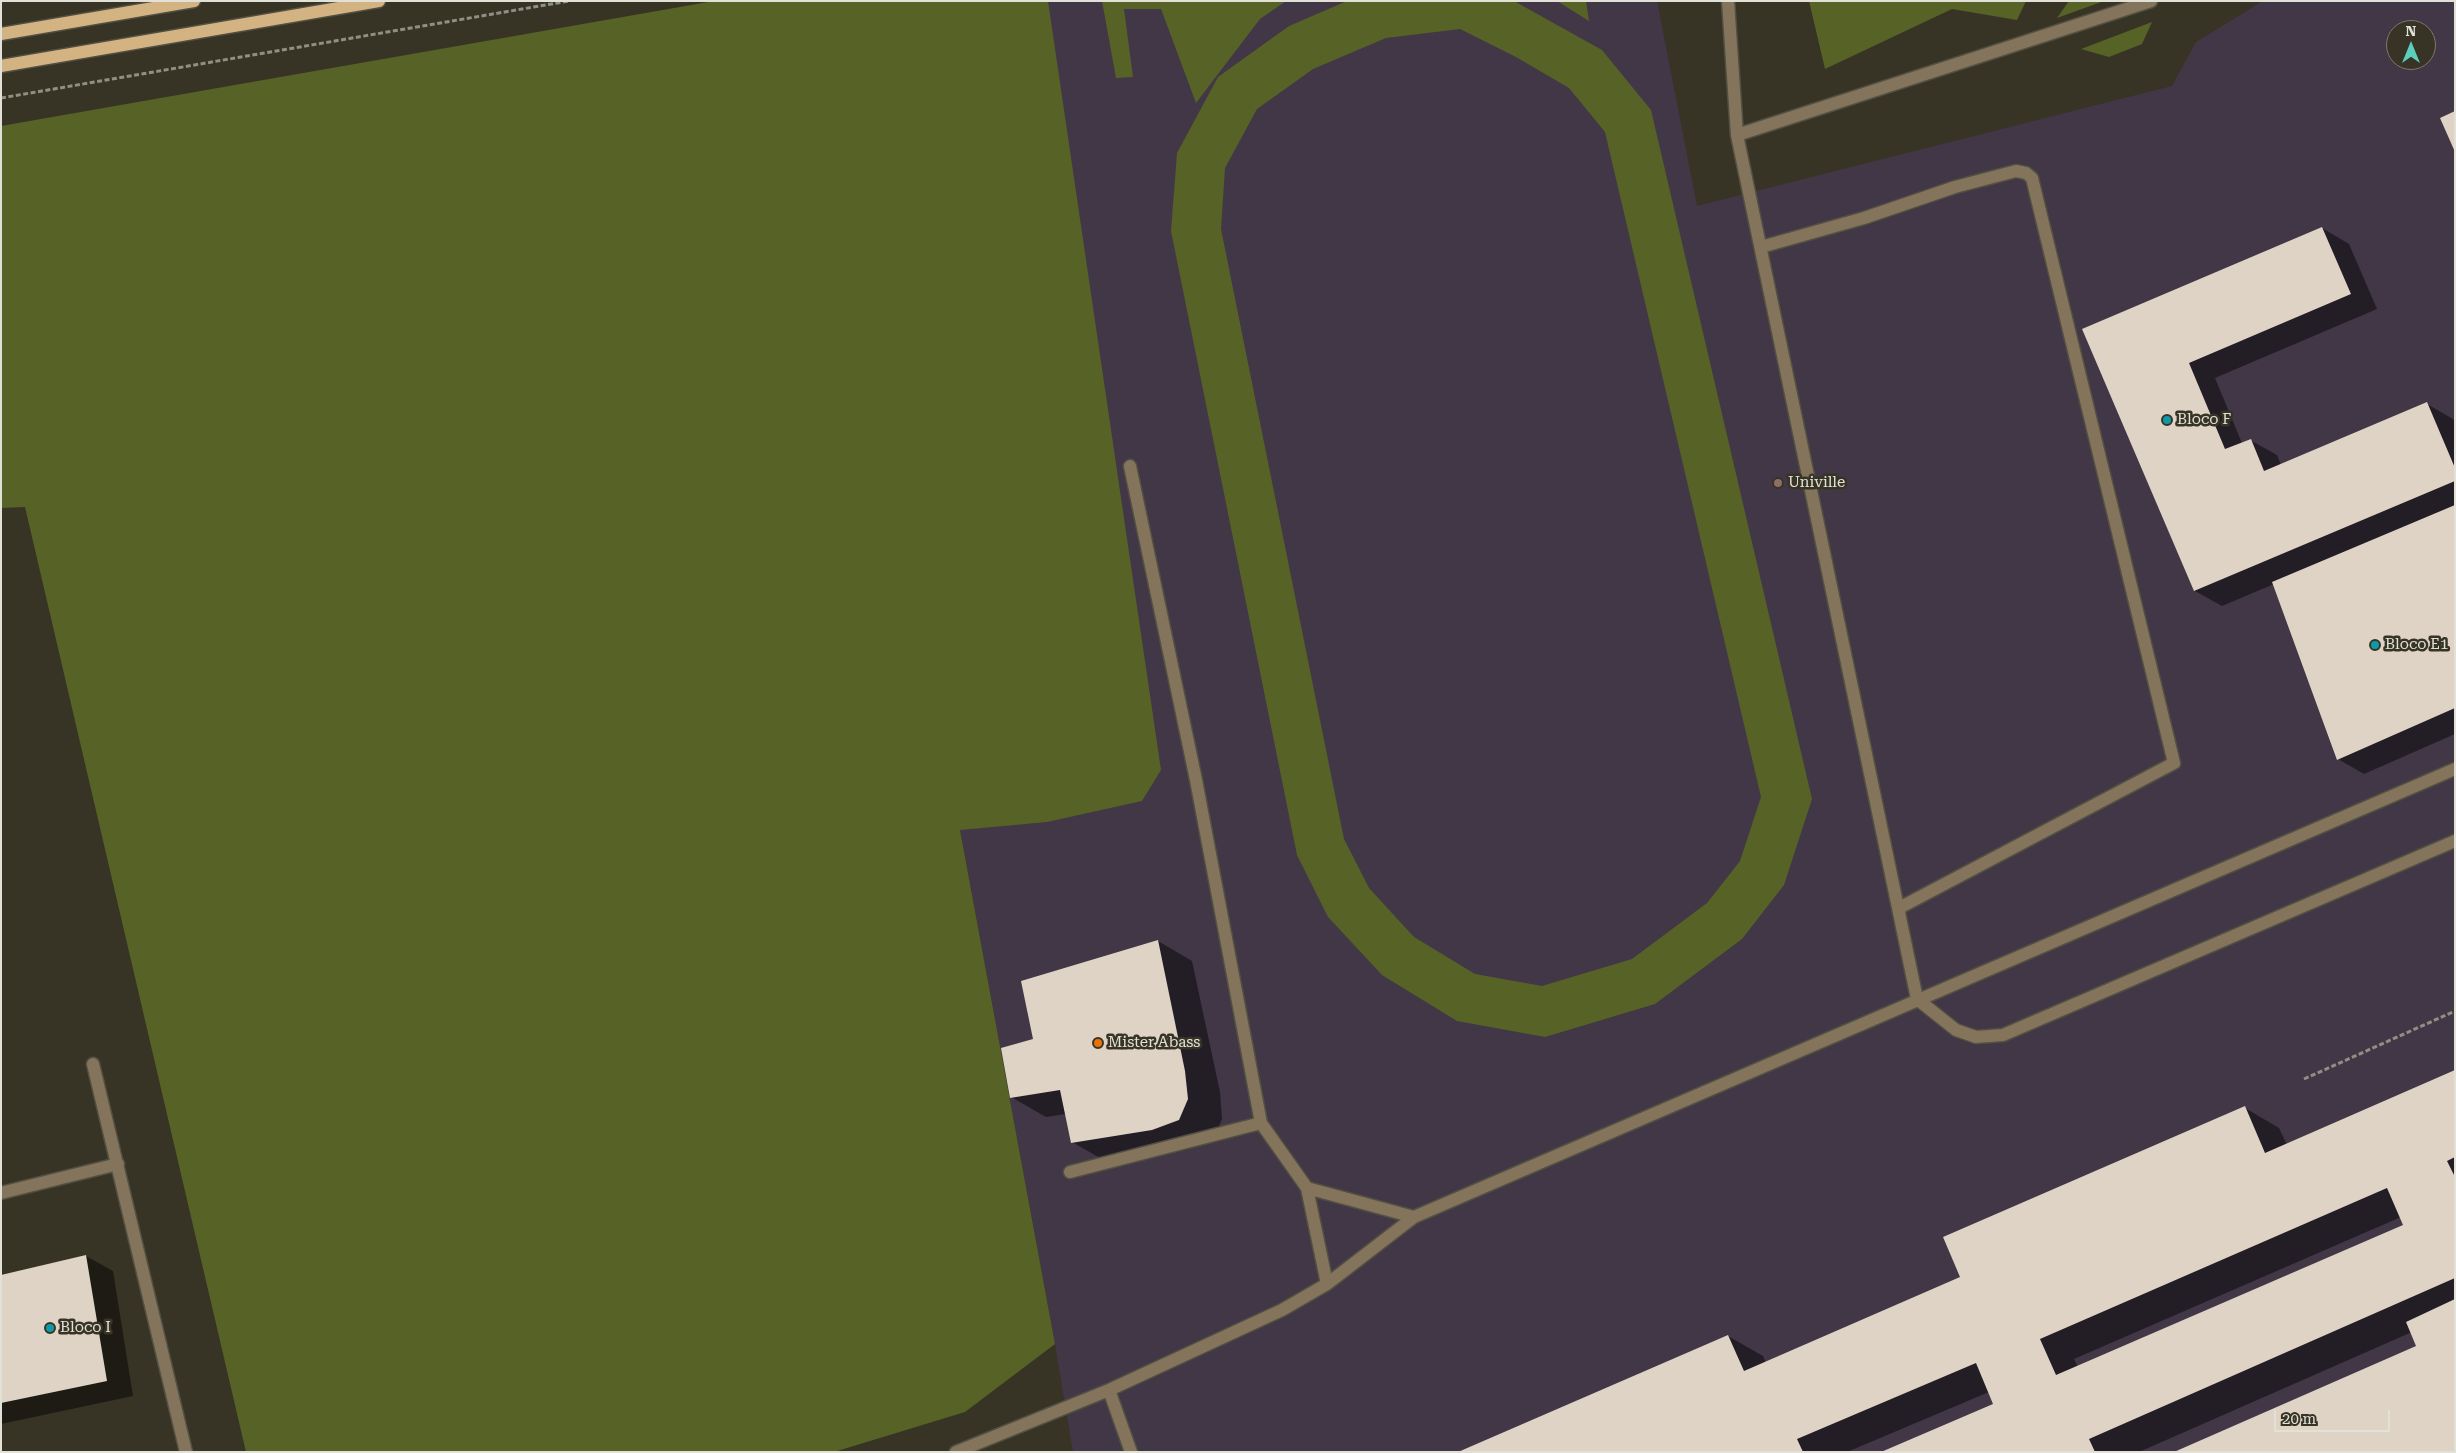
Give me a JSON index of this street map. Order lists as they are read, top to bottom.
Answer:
{
  "places": [
    "Bloco F",
    "Univille",
    "Bloco E1",
    "Mister Abass",
    "Bloco I"
  ],
  "scale_bar": "20 m",
  "north": "top"
}
